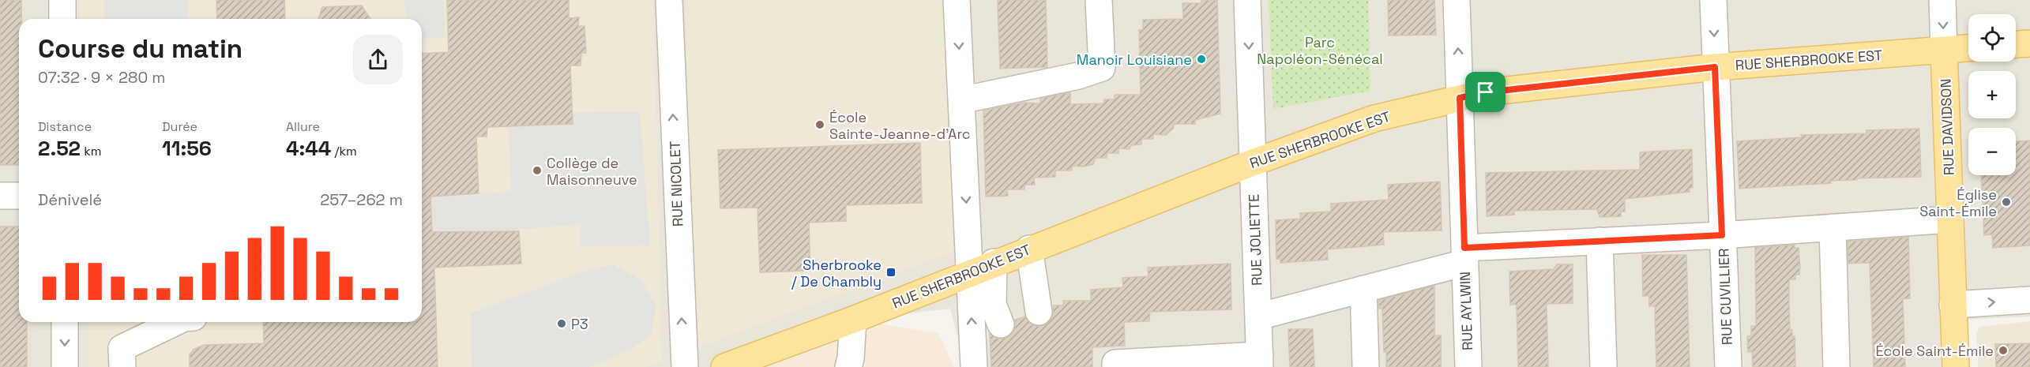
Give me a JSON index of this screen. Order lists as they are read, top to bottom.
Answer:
{
  "streets": {
    "main road": ["RUE SHERBROOKE EST", "RUE DAVIDSON"],
    "street": [
      "RUE NICOLET",
      "RUE JOLIETTE",
      "RUE CUVILLIER",
      "RUE AYLWIN"
    ]
  },
  "crossings": [
    ["RUE SHERBROOKE EST", "RUE DAVIDSON"],
    ["RUE SHERBROOKE EST", "RUE JOLIETTE"],
    ["RUE SHERBROOKE EST", "RUE CUVILLIER"],
    ["RUE SHERBROOKE EST", "RUE AYLWIN"]
  ],
  "one_way": ["RUE NICOLET", "RUE JOLIETTE"],
  "parks": ["Parc Napoléon-Sénécal"],
  "places": {
    "other": [
      "Manoir Louisiane",
      "École Sainte-Jeanne-d'Arc",
      "Collège de Maisonneuve",
      "Église Saint-Émile",
      "P3",
      "École Saint-Émile"
    ],
    "transit": ["Sherbrooke / De Chambly"]
  },
  "page": {
    "map_buttons": ["+", "−"],
    "heading": ["Course du matin", "07:32 · 9 × 280 m"],
    "stats": [
      ["Distance", "2.52 km"],
      ["Durée", "11:56"],
      ["Allure", "4:44 /km"]
    ],
    "chart": ["Dénivelé", "257–262 m"]
  }
}
